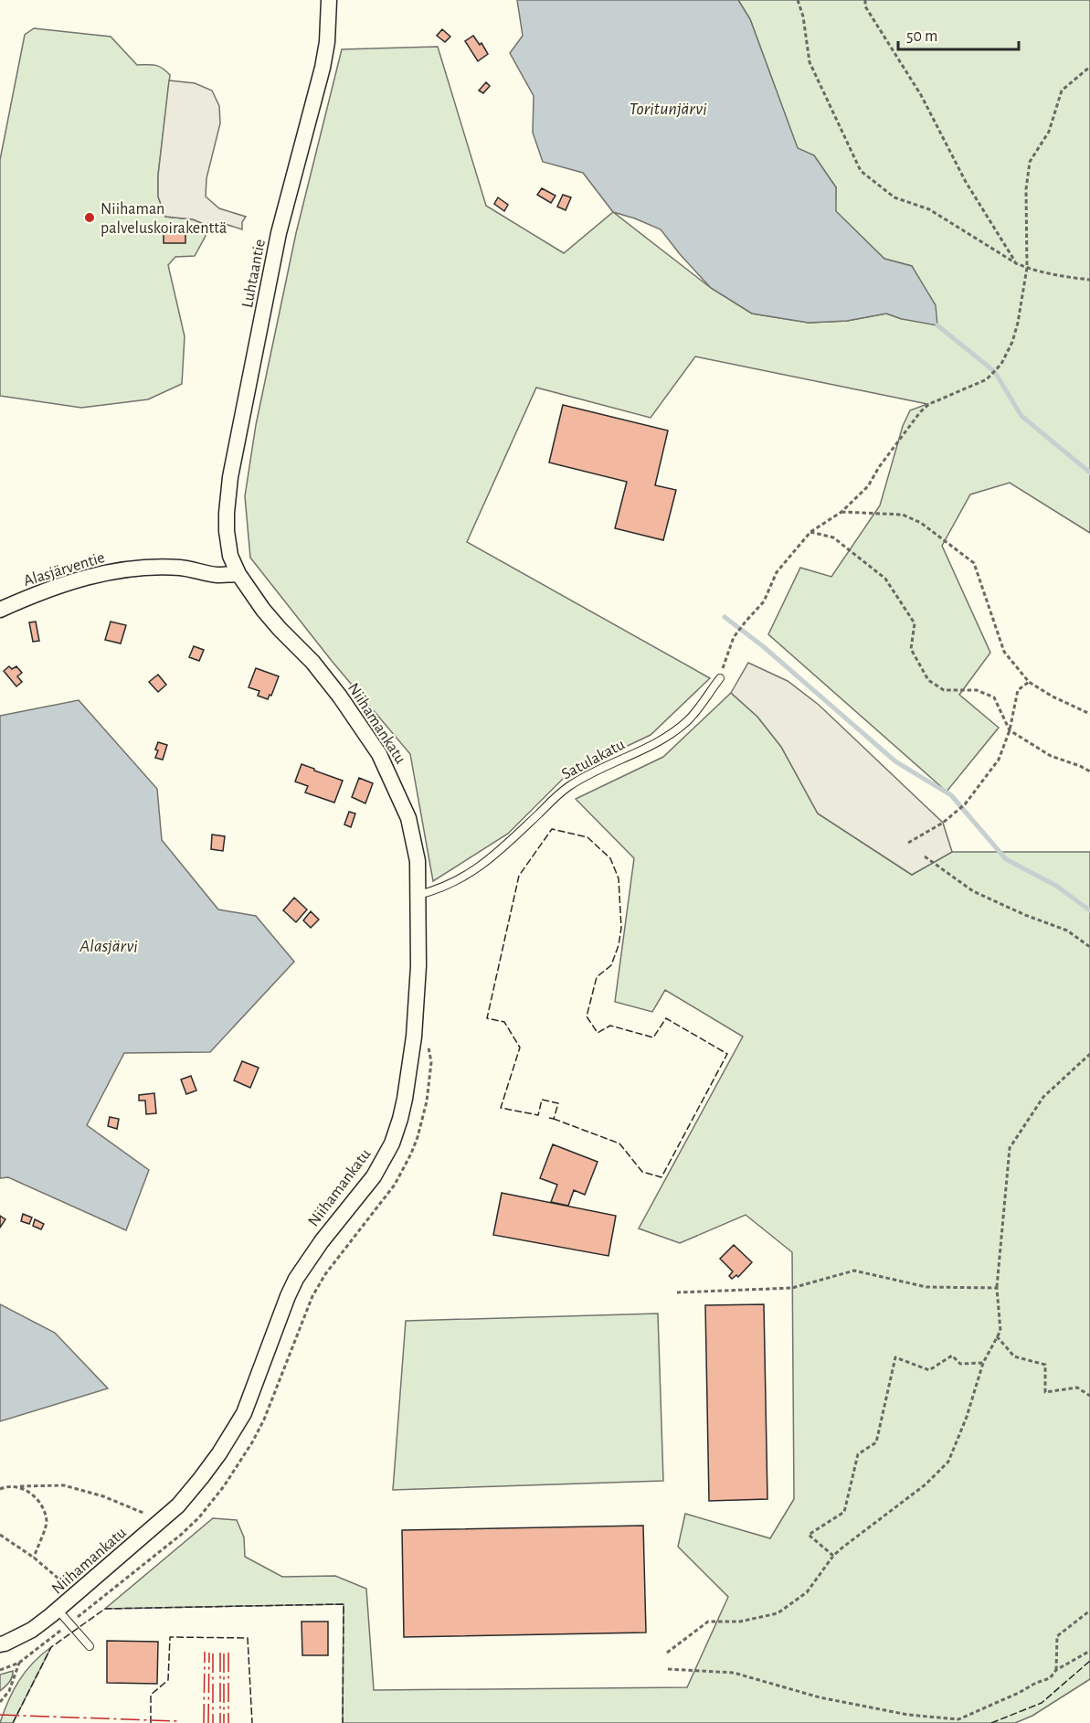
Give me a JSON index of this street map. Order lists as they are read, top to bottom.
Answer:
{
  "streets": {
    "street": ["Luhtaantie", "Alasjärventie", "Niihamankatu"],
    "lane": ["Satulakatu"]
  },
  "crossings": [
    ["Luhtaantie", "Niihamankatu"],
    ["Alasjärventie", "Niihamankatu"],
    ["Niihamankatu", "Satulakatu"]
  ],
  "water": ["Toritunjärvi", "Alasjärvi"],
  "places": ["Niihaman palveluskoirakenttä"],
  "scale_bar": "50 m"
}
